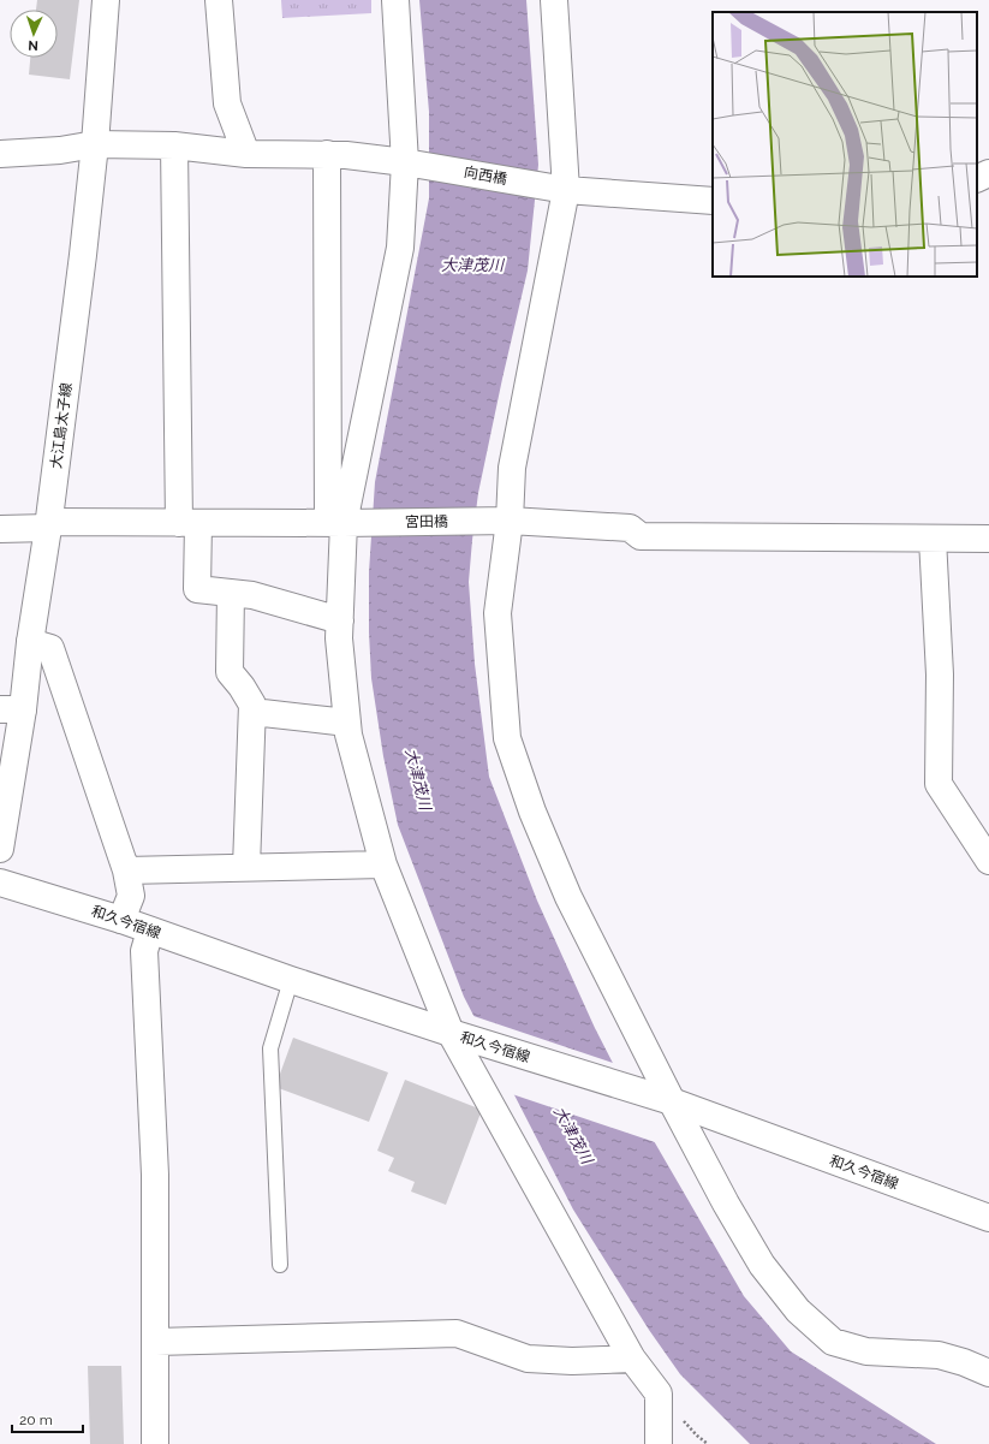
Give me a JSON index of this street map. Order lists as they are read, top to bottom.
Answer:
{
  "streets": {
    "street": [
      "向西橋",
      "大江島太子線",
      "宮田橋",
      "和久今宿線"
    ]
  },
  "crossings": [
    ["向西橋", "大江島太子線"],
    ["大江島太子線", "宮田橋"]
  ],
  "water": ["大津茂川"],
  "scale_bar": "20 m",
  "north": "bottom"
}
